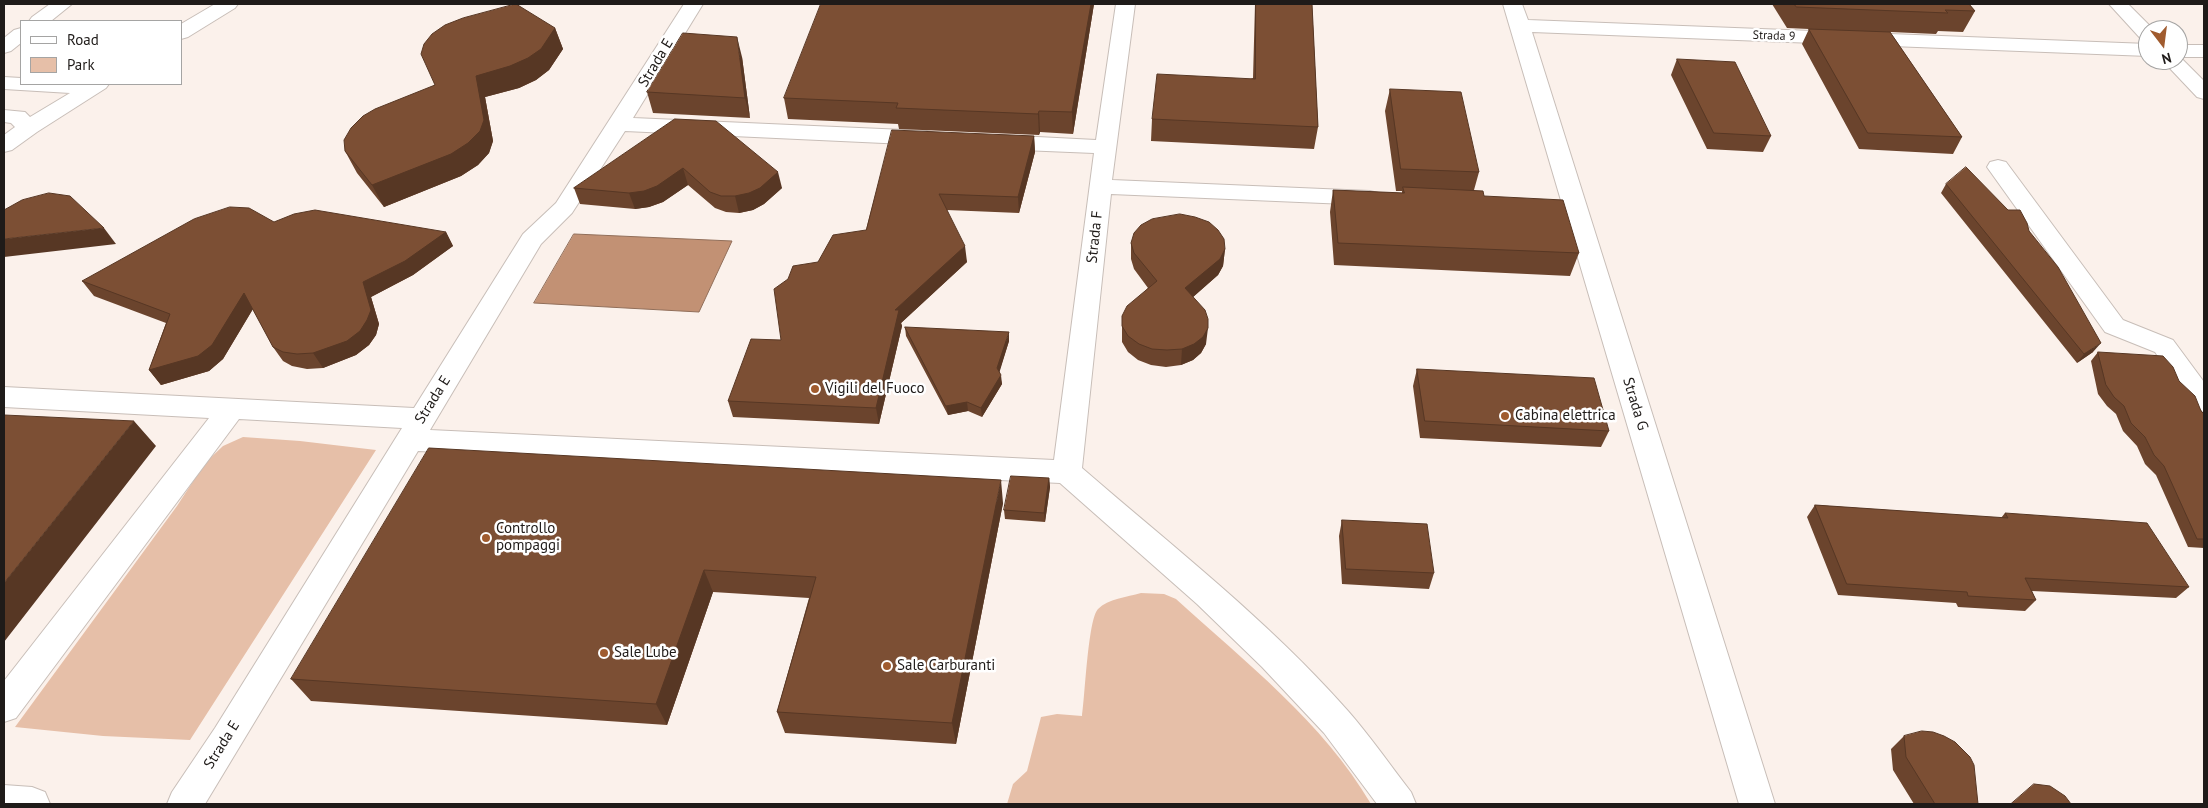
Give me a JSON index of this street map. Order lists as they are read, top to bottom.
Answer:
{
  "streets": {
    "lane": [
      "Strada 9",
      "Strada E",
      "Strada F",
      "Strada G"
    ]
  },
  "crossings": [
    ["Strada 9", "Strada G"]
  ],
  "places": [
    "Vigili del Fuoco",
    "Cabina elettrica",
    "Controllo pompaggi",
    "Sale Lube",
    "Sale Carburanti"
  ],
  "legend": ["Road", "Park"],
  "north": "bottom"
}
